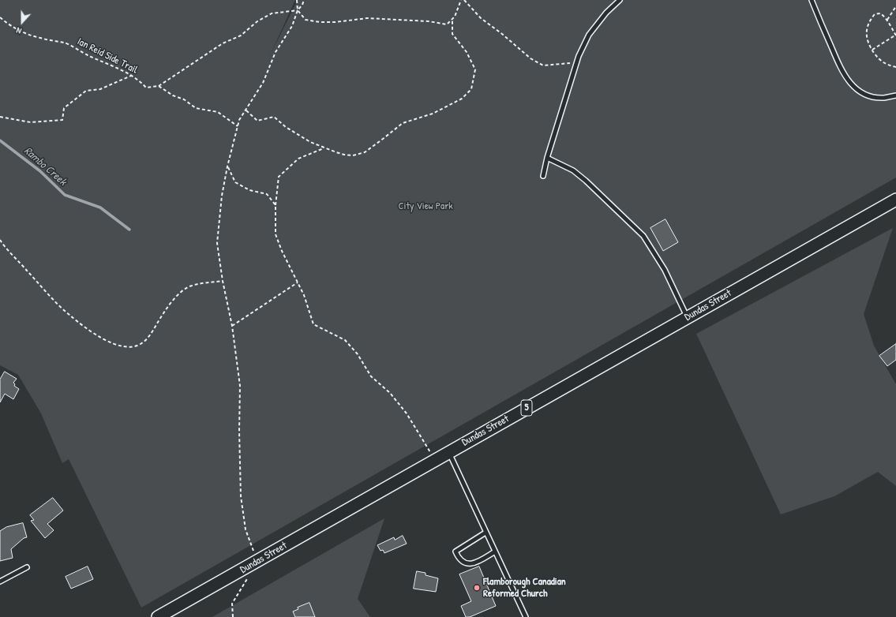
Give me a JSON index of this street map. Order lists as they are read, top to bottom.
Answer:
{
  "streets": {
    "main road": ["Dundas Street", "5"],
    "path": ["Ian Reid Side Trail"]
  },
  "water": ["Rambo Creek"],
  "parks": ["City View Park"],
  "places": ["Flamborough Canadian Reformed Church"],
  "north": "bottom"
}
